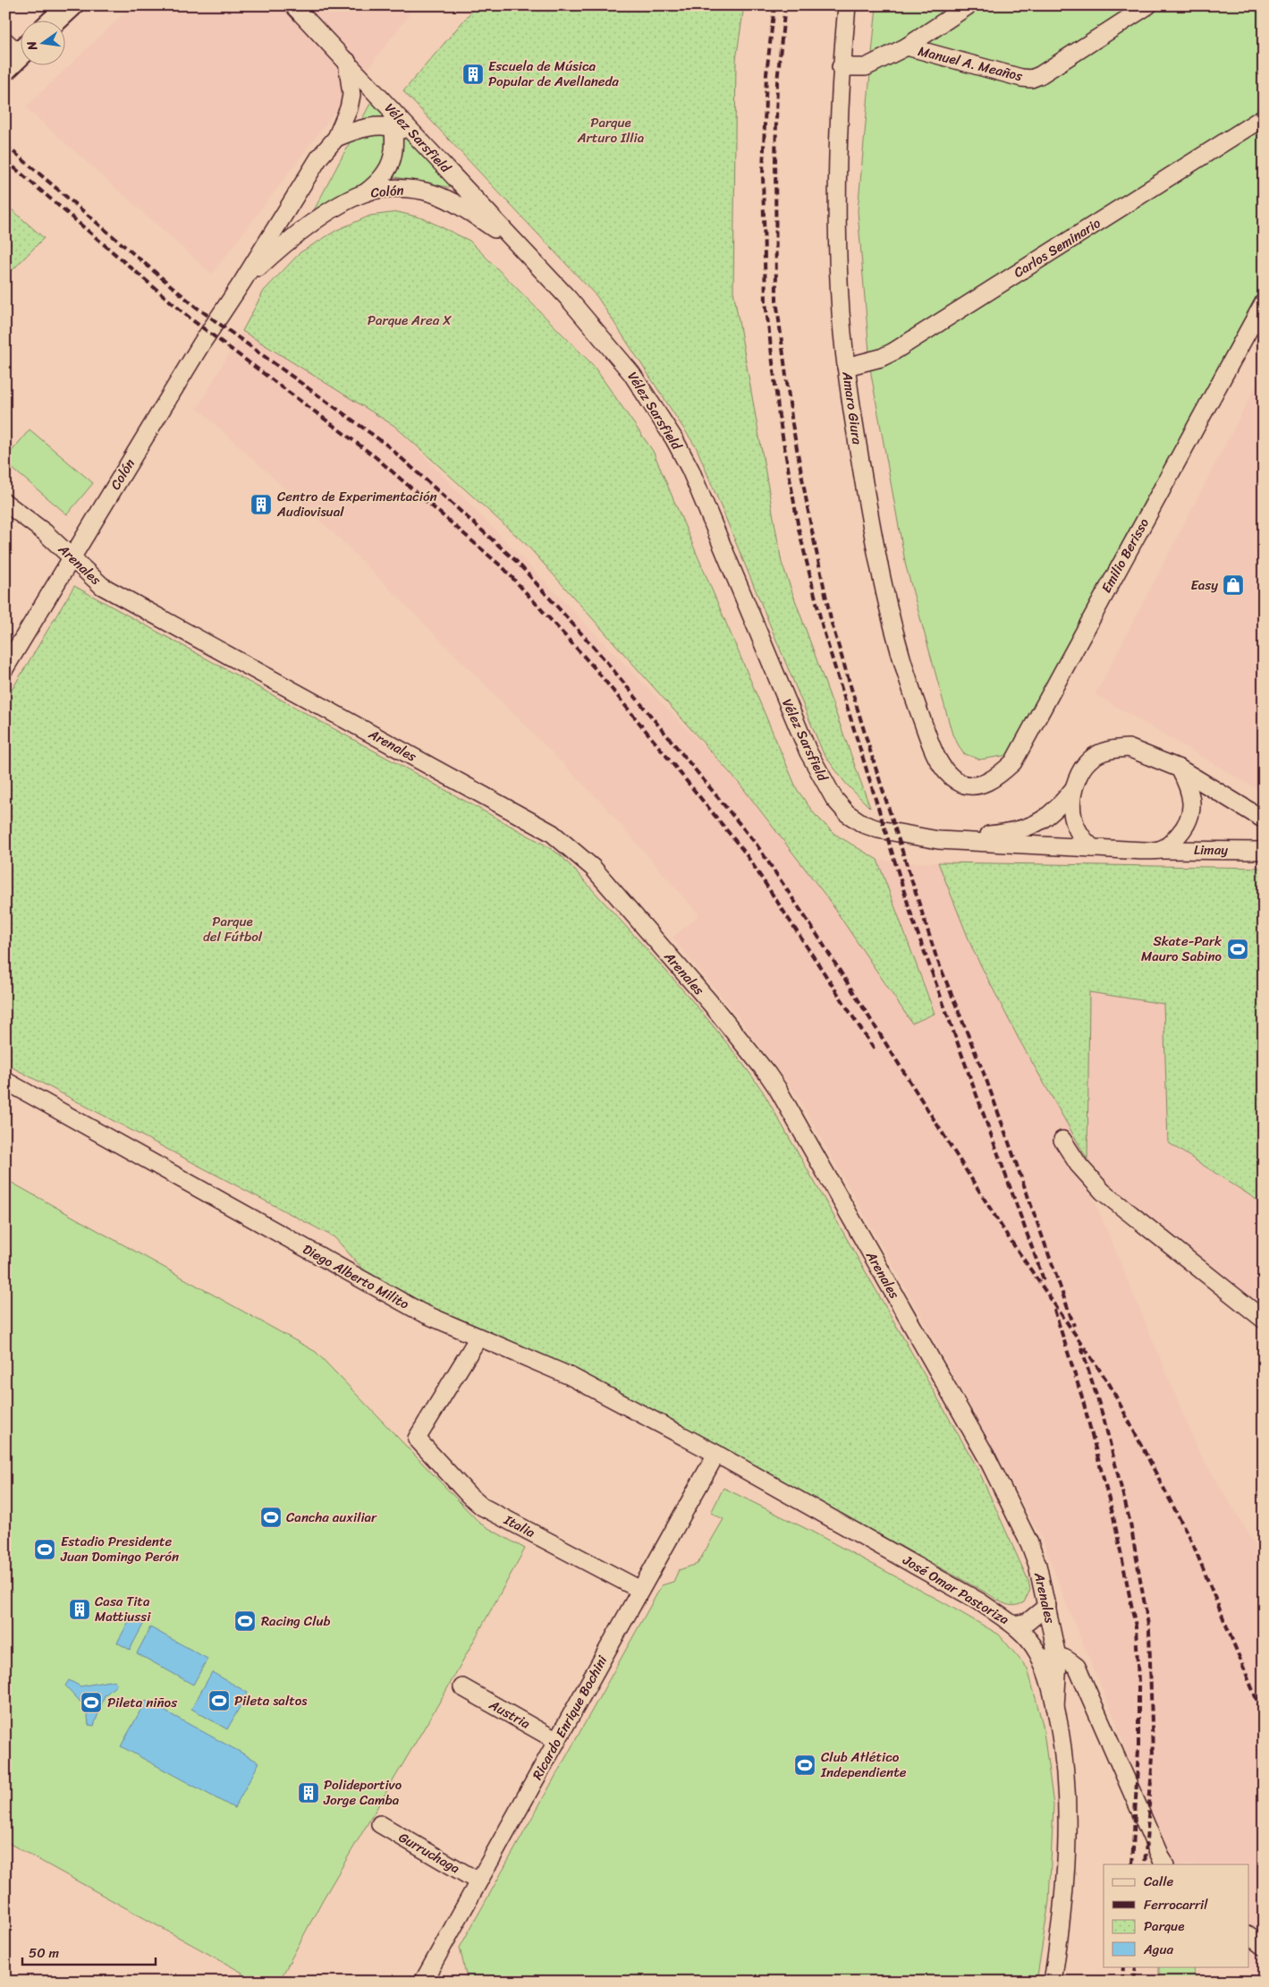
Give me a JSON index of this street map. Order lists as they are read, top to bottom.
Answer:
{
  "streets": {
    "street": [
      "Manuel A. Meaños",
      "Vélez Sarsfield",
      "Colón",
      "Carlos Seminario",
      "Amaro Giura",
      "Emilio Berisso",
      "Arenales",
      "Limay",
      "Diego Alberto Milito",
      "Italia",
      "José Omar Pastoriza",
      "Austria",
      "Ricardo Enrique Bochini",
      "Gurruchaga"
    ]
  },
  "crossings": [
    ["Vélez Sarsfield", "Colón"],
    ["Vélez Sarsfield", "Limay"],
    ["Colón", "Arenales"],
    ["Carlos Seminario", "Amaro Giura"],
    ["Amaro Giura", "Emilio Berisso"],
    ["Arenales", "José Omar Pastoriza"],
    ["Diego Alberto Milito", "Italia"],
    ["Diego Alberto Milito", "José Omar Pastoriza"],
    ["Diego Alberto Milito", "Ricardo Enrique Bochini"],
    ["Italia", "Ricardo Enrique Bochini"],
    ["José Omar Pastoriza", "Ricardo Enrique Bochini"],
    ["Austria", "Ricardo Enrique Bochini"],
    ["Ricardo Enrique Bochini", "Gurruchaga"]
  ],
  "parks": ["Parque Arturo Illia", "Parque Area X", "Parque del Fútbol"],
  "places": {
    "building": [
      "Escuela de Música Popular de Avellaneda",
      "Centro de Experimentación Audiovisual",
      "Casa Tita Mattiussi",
      "Polideportivo Jorge Camba"
    ],
    "shop": ["Easy"],
    "sports": [
      "Skate-Park Mauro Sabino",
      "Cancha auxiliar",
      "Estadio Presidente Juan Domingo Perón",
      "Racing Club",
      "Pileta saltos",
      "Pileta niños",
      "Club Atlético Independiente"
    ]
  },
  "legend": [
    "Calle",
    "Ferrocarril",
    "Parque",
    "Agua"
  ],
  "scale_bar": "50 m",
  "north": "left"
}
